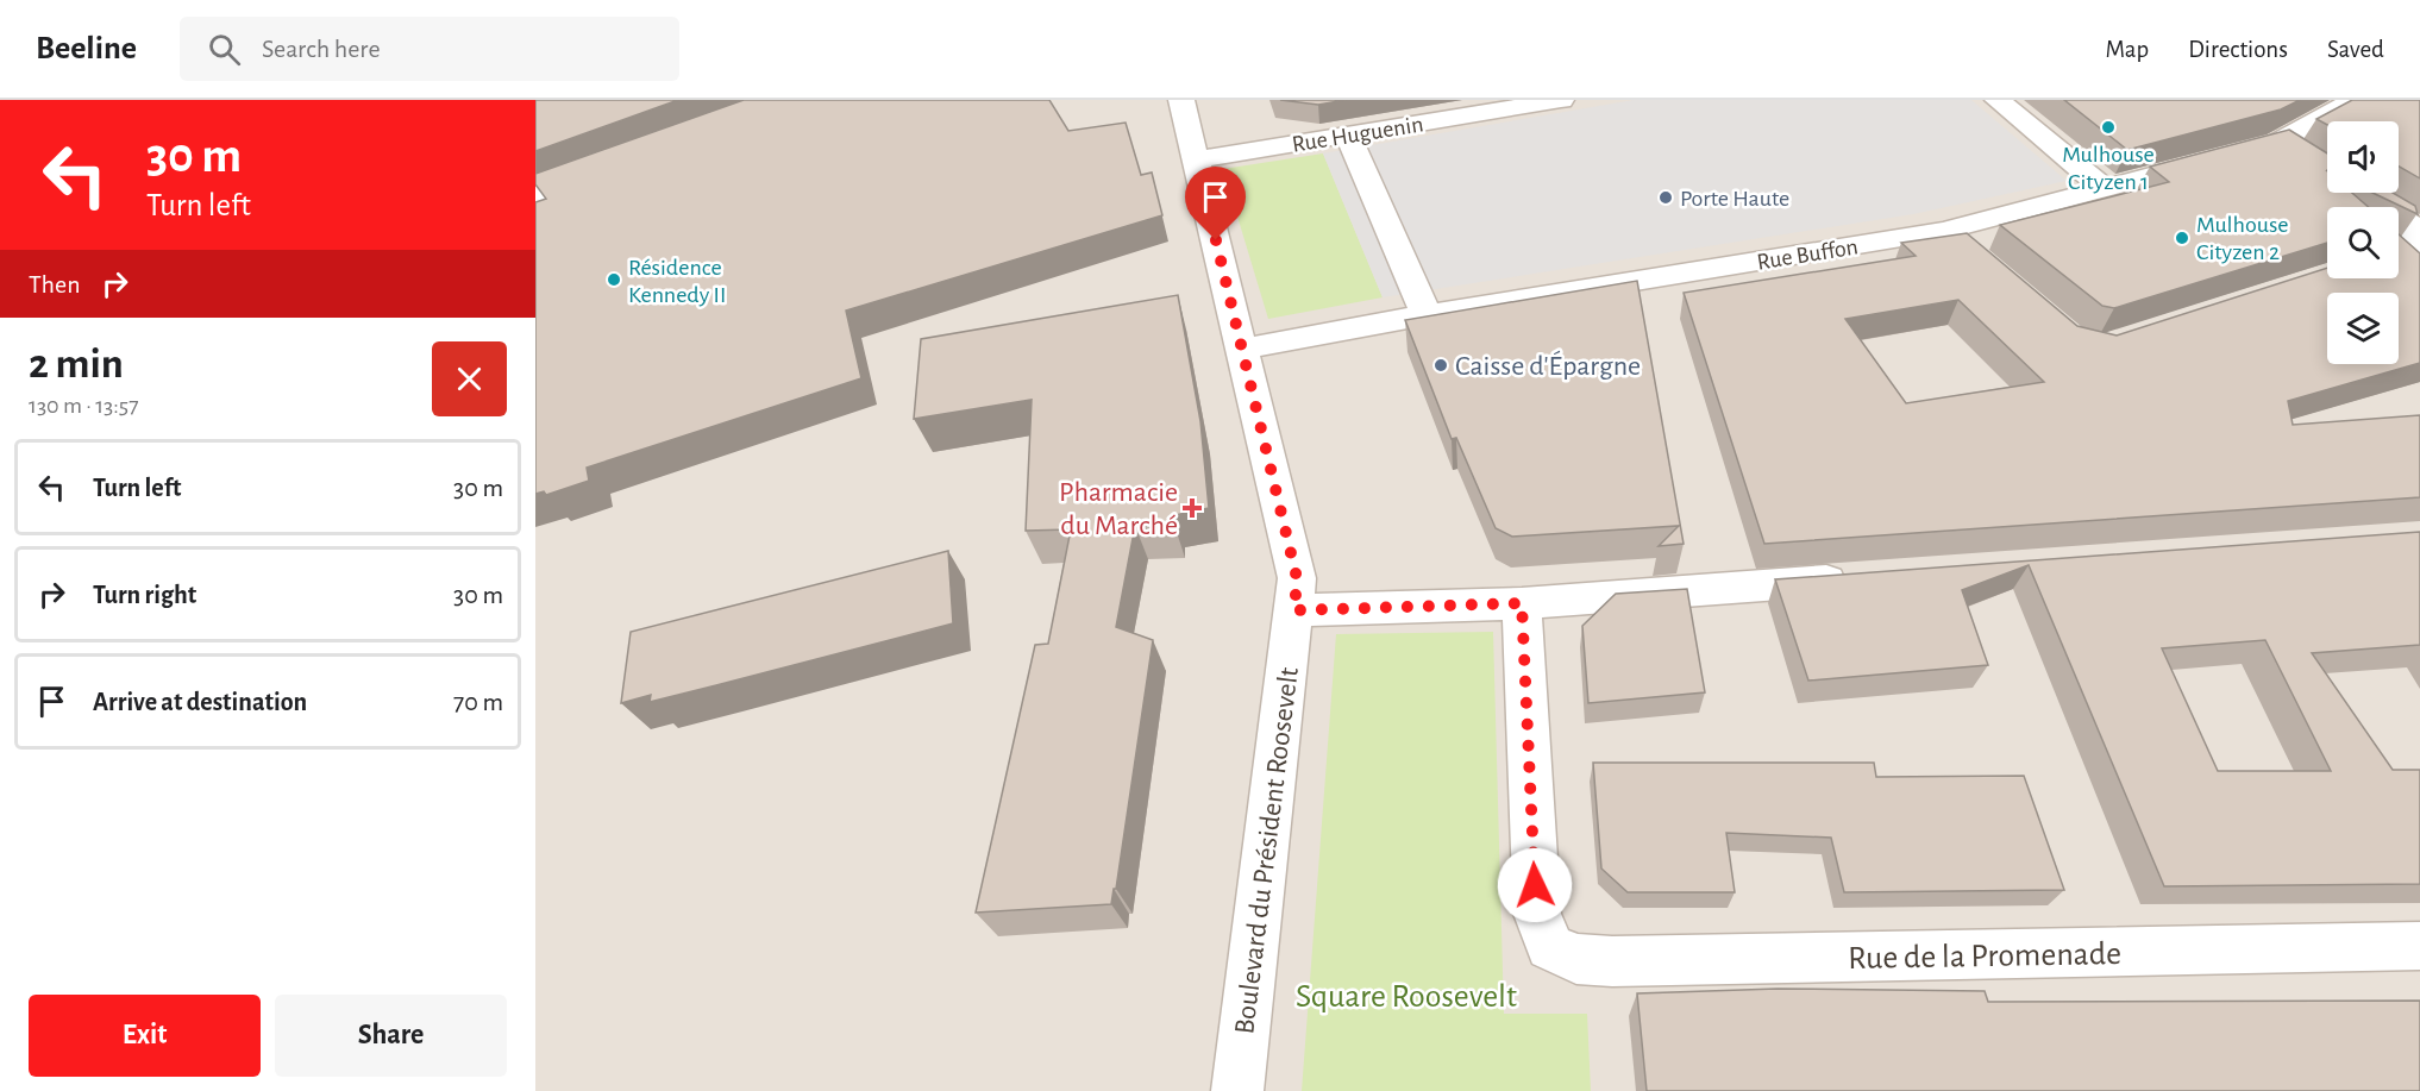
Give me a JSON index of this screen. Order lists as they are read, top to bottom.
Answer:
{
  "streets": {
    "street": [
      "Rue Huguenin",
      "Rue Buffon",
      "Boulevard du Président Roosevelt",
      "Rue de la Promenade"
    ]
  },
  "crossings": [
    ["Rue Huguenin", "Boulevard du Président Roosevelt"],
    ["Rue Buffon", "Boulevard du Président Roosevelt"]
  ],
  "parks": ["Square Roosevelt"],
  "places": {
    "other": [
      "Mulhouse Cityzen 1",
      "Porte Haute",
      "Mulhouse Cityzen 2",
      "Résidence Kennedy II",
      "Caisse d'Épargne"
    ],
    "health": ["Pharmacie du Marché"]
  },
  "page": {
    "header": "Beeline",
    "search": "Search here",
    "nav": ["Map", "Directions", "Saved"],
    "turn": ["30 m", "Turn left"],
    "then": "Then",
    "heading": ["2 min", "130 m · 13:57"],
    "list": [
      {
        "name": "Turn left",
        "value": "30 m"
      },
      {
        "name": "Turn right",
        "value": "30 m"
      },
      {
        "name": "Arrive at destination",
        "value": "70 m"
      }
    ],
    "buttons": ["Exit", "Share"]
  }
}
